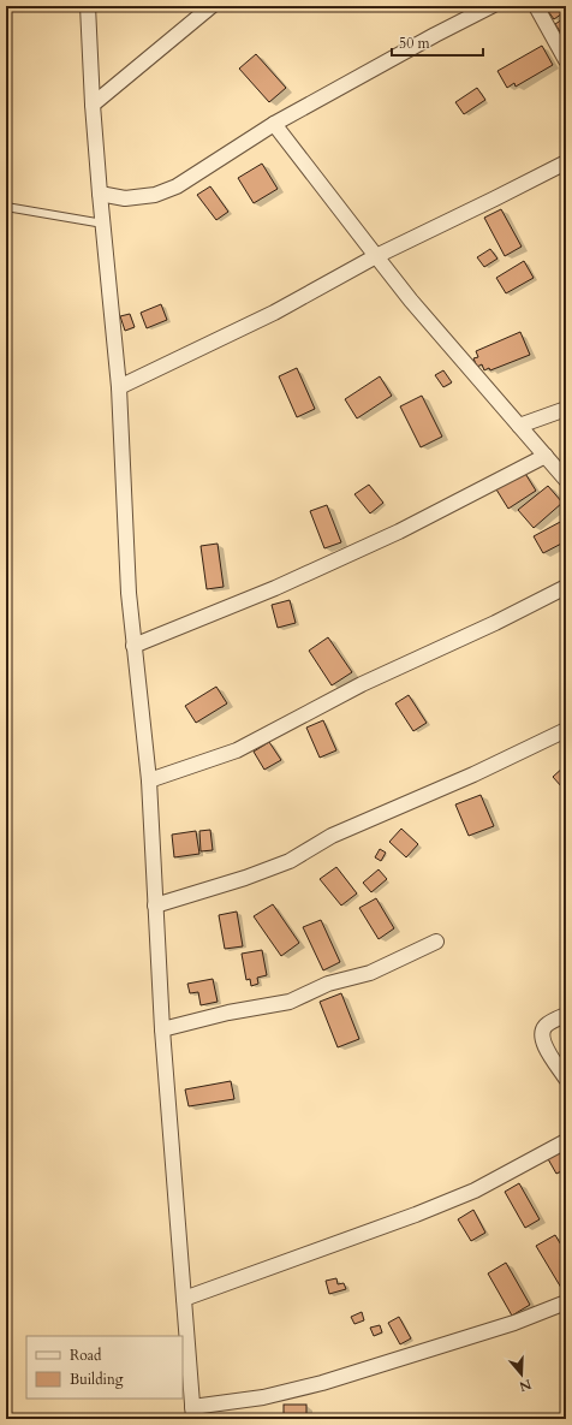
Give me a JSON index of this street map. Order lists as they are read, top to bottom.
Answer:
{
  "legend": ["Road", "Building"],
  "scale_bar": "50 m",
  "north": "bottom"
}
